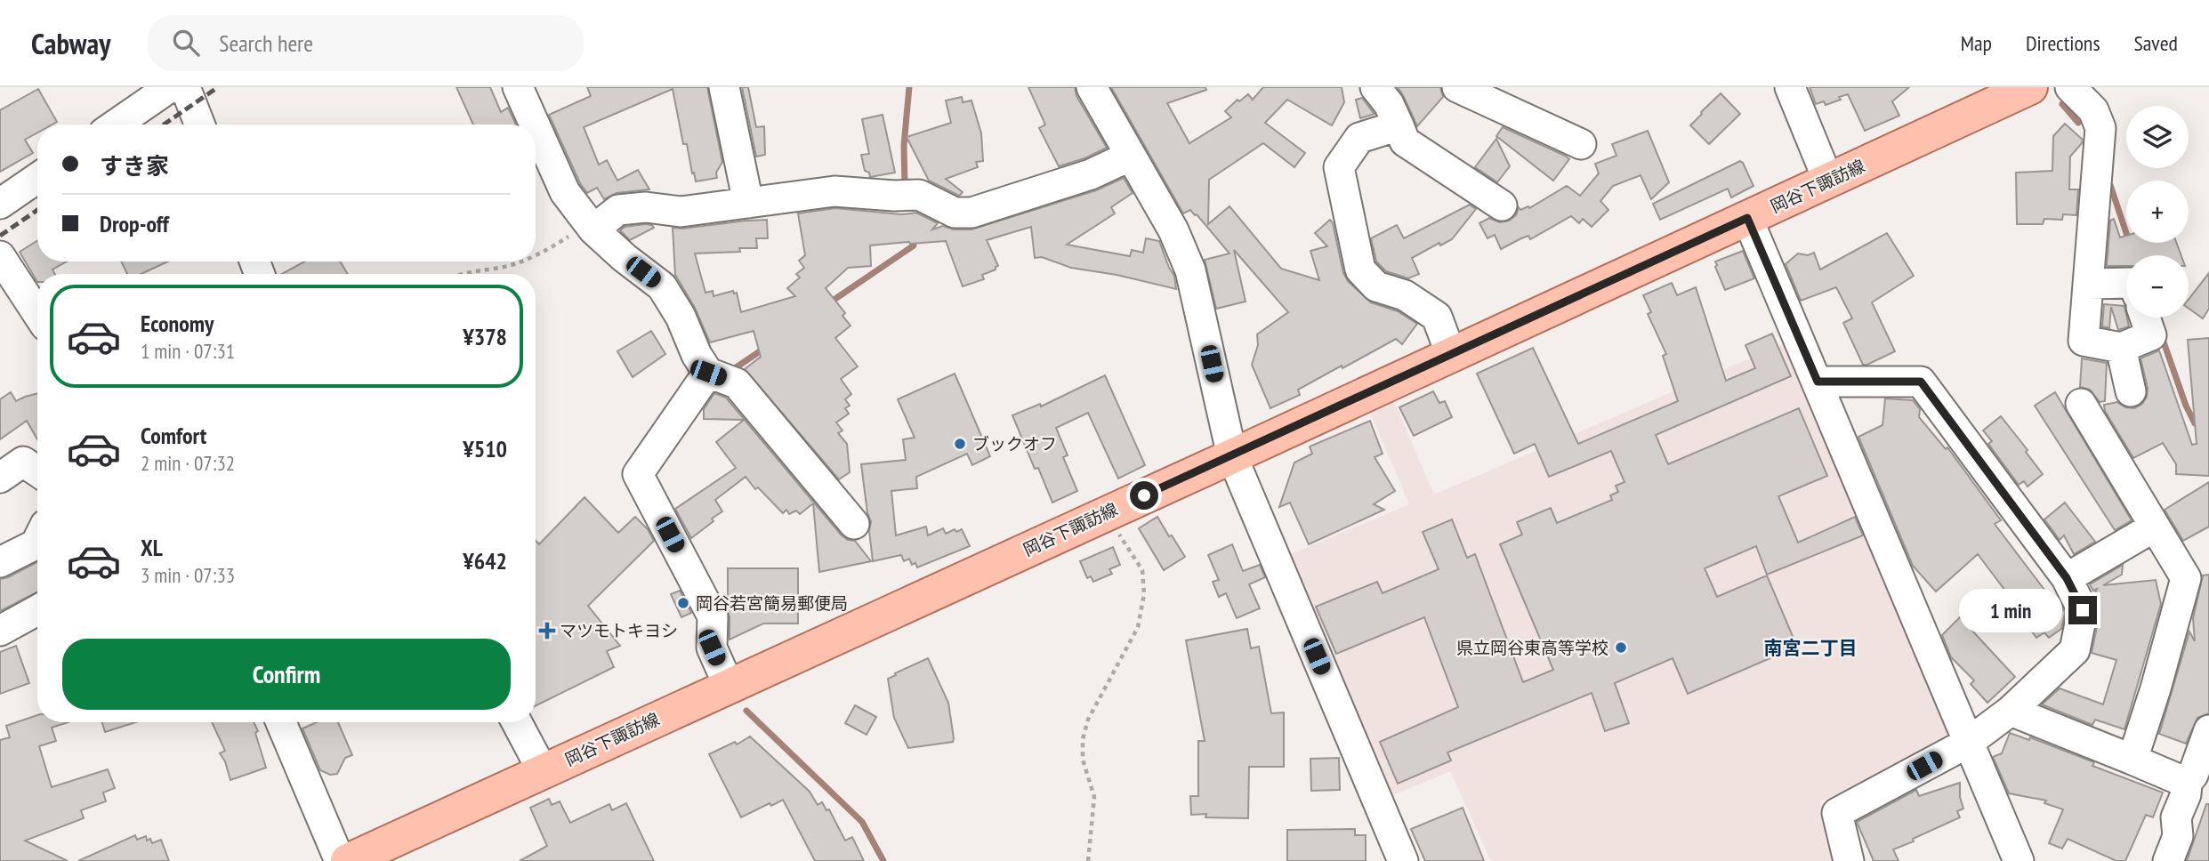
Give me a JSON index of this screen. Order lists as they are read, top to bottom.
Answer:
{
  "streets": {
    "main road": ["岡谷下諏訪線"]
  },
  "districts": ["南宮二丁目"],
  "places": {
    "other": ["ブックオフ", "岡谷若宮簡易郵便局", "県立岡谷東高等学校"],
    "health": ["マツモトキヨシ"]
  },
  "page": {
    "header": "Cabway",
    "search": "Search here",
    "nav": ["Map", "Directions", "Saved"],
    "map_buttons": ["+", "−"],
    "banner": ["すき家", "Drop-off"],
    "list": [
      {
        "name": "Economy",
        "note": "1 min · 07:31",
        "value": "¥378"
      },
      {
        "name": "Comfort",
        "note": "2 min · 07:32",
        "value": "¥510"
      },
      {
        "name": "XL",
        "note": "3 min · 07:33",
        "value": "¥642"
      }
    ],
    "bubble": "1 min",
    "buttons": "Confirm"
  }
}
